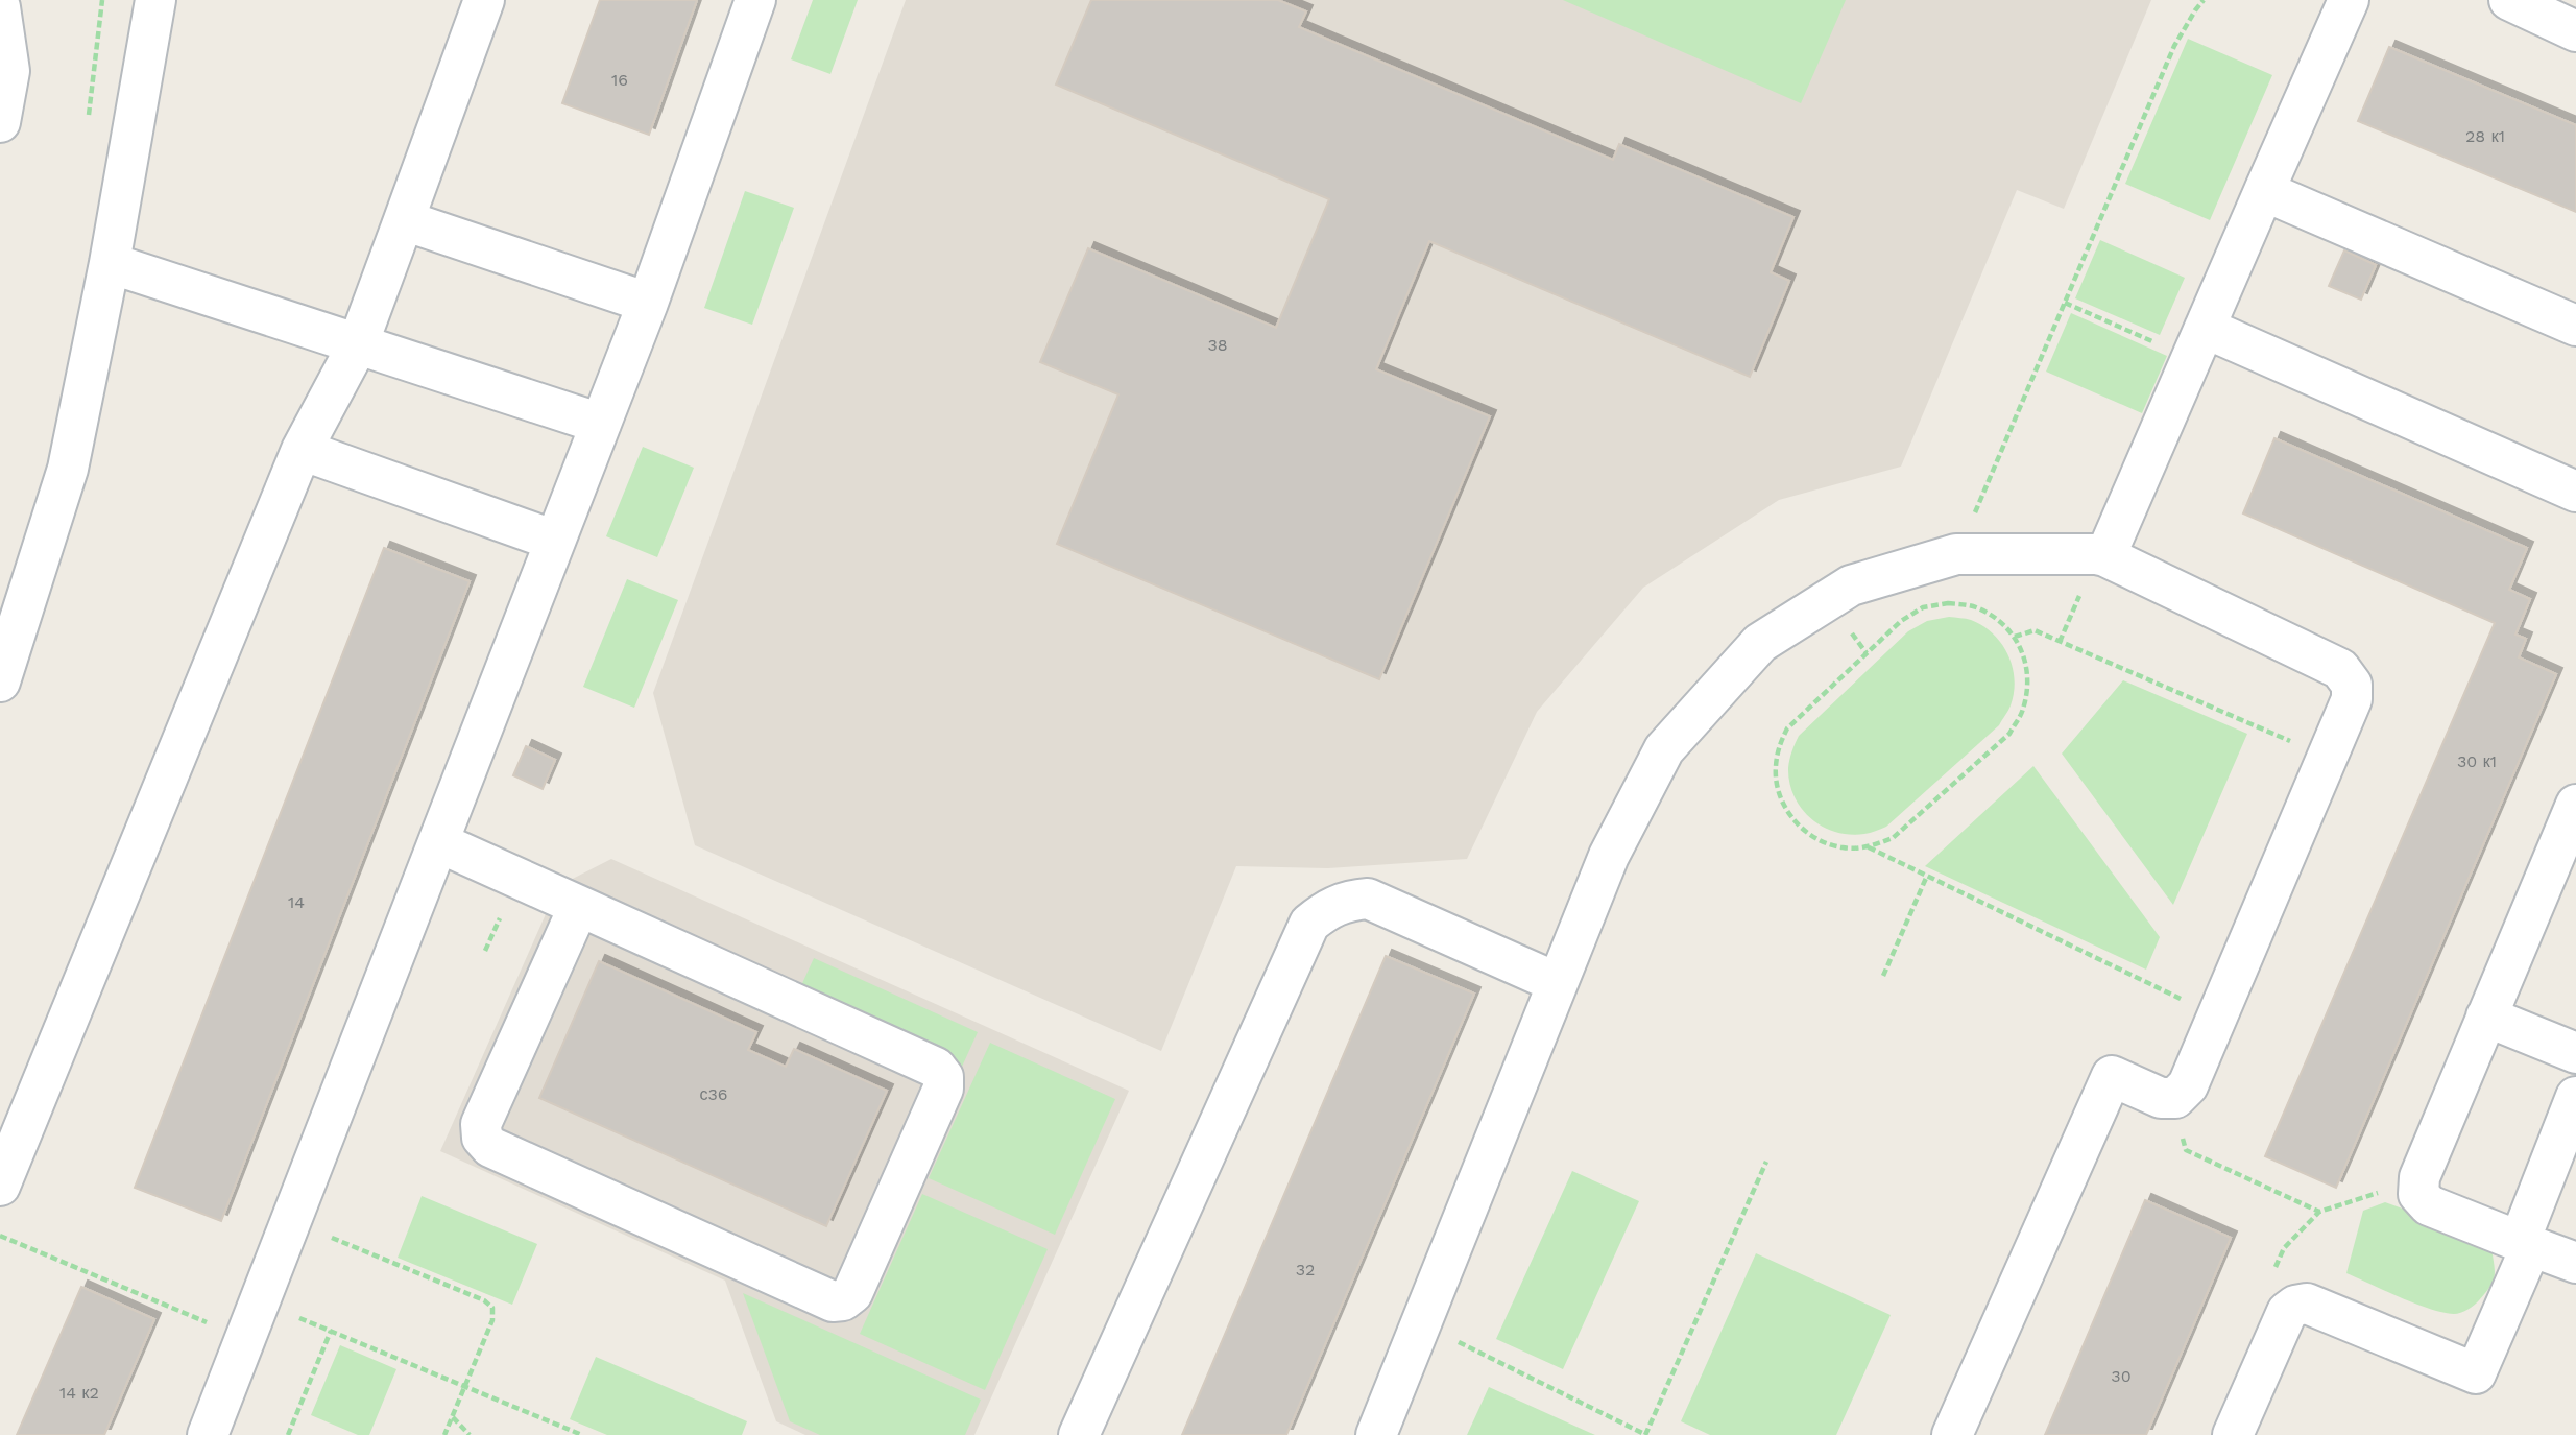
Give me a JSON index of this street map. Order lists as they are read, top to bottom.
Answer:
{
  "house_numbers": [
    "16",
    "28 к1",
    "38",
    "30 к1",
    "14",
    "с36",
    "32",
    "30",
    "14 к2"
  ]
}
